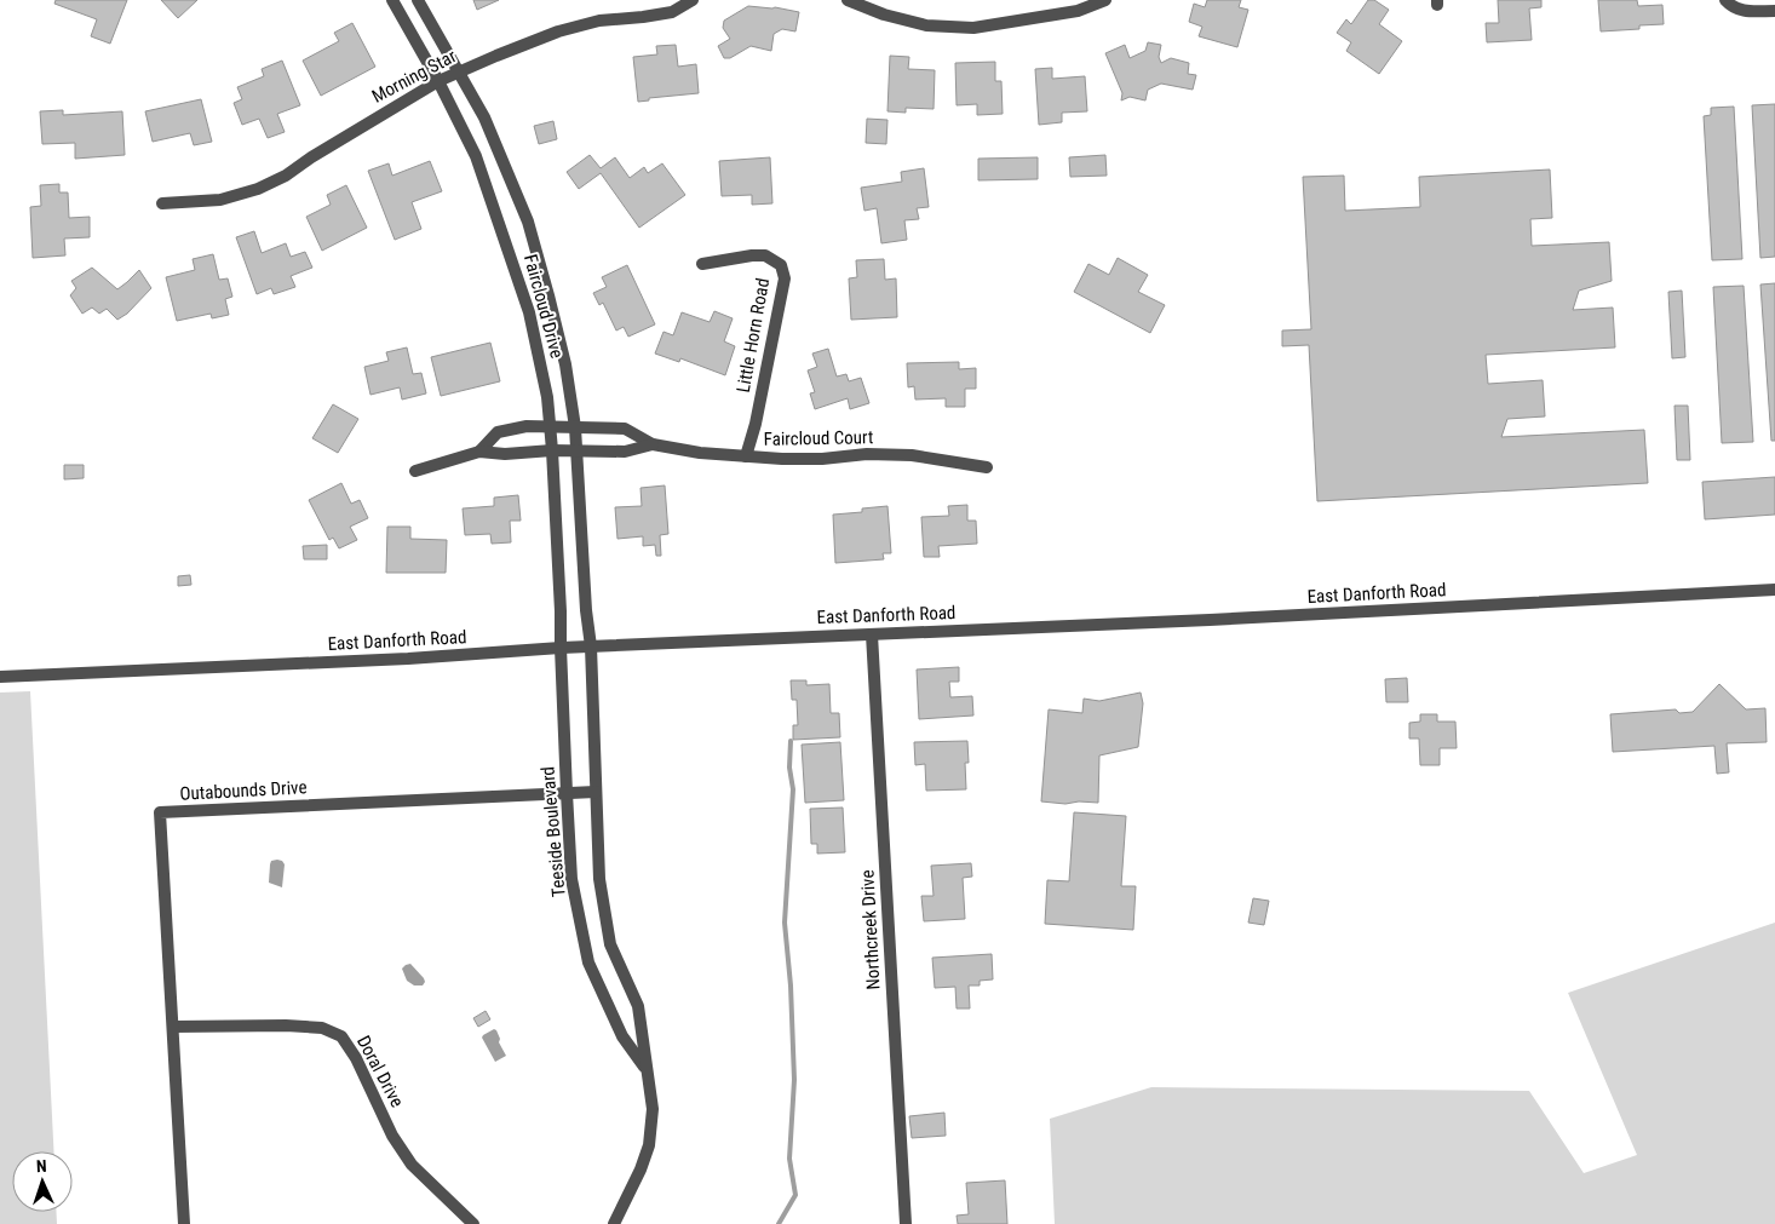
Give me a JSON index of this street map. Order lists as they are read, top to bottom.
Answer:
{
  "streets": {
    "street": [
      "Morning Star",
      "Faircloud Drive",
      "Little Horn Road",
      "Faircloud Court",
      "East Danforth Road",
      "Outabounds Drive",
      "Teeside Boulevard",
      "Northcreek Drive",
      "Doral Drive"
    ]
  },
  "crossings": [
    ["Morning Star", "Faircloud Drive"],
    ["Faircloud Drive", "Faircloud Court"],
    ["Faircloud Drive", "East Danforth Road"],
    ["Faircloud Drive", "Teeside Boulevard"],
    ["Little Horn Road", "Faircloud Court"],
    ["East Danforth Road", "Teeside Boulevard"],
    ["East Danforth Road", "Northcreek Drive"],
    ["Outabounds Drive", "Teeside Boulevard"],
    ["Outabounds Drive", "Doral Drive"]
  ],
  "north": "top"
}
